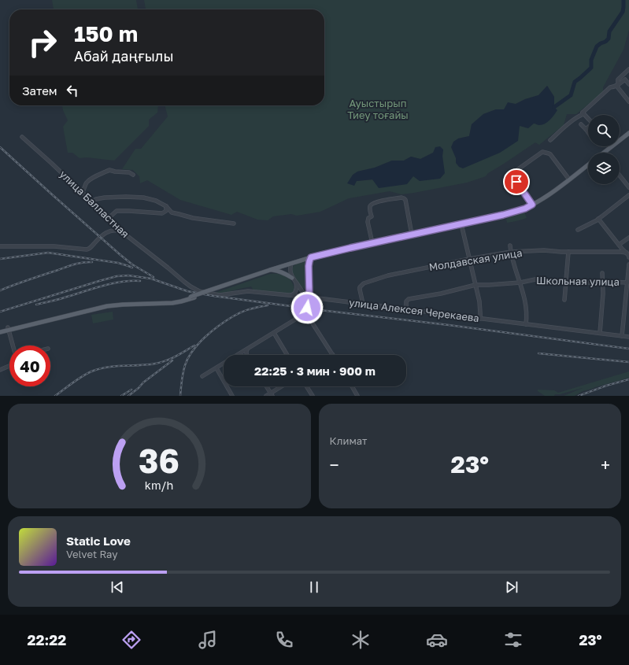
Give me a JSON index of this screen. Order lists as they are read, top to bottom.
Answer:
{
  "streets": {
    "street": [
      "улица Балластная",
      "Молдавская улица",
      "Школьная улица",
      "улица Алексея Черекаева"
    ]
  },
  "crossings": [
    ["улица Балластная", "улица Алексея Черекаева"],
    ["Молдавская улица", "улица Алексея Черекаева"],
    ["Школьная улица", "улица Алексея Черекаева"]
  ],
  "parks": ["Ауыстырып Тиеу тоғайы"],
  "page": {
    "turn": ["150 m", "Абай даңғылы"],
    "then": "Затем",
    "limit": "40",
    "trip": "22:25 · 3 мин · 900 m",
    "tile": "Климат",
    "heat": ["−", "23°", "+"],
    "song": ["Static Love", "Velvet Ray"],
    "tabs": ["22:22", "23°"],
    "gauge": ["36", "km/h"]
  }
}
